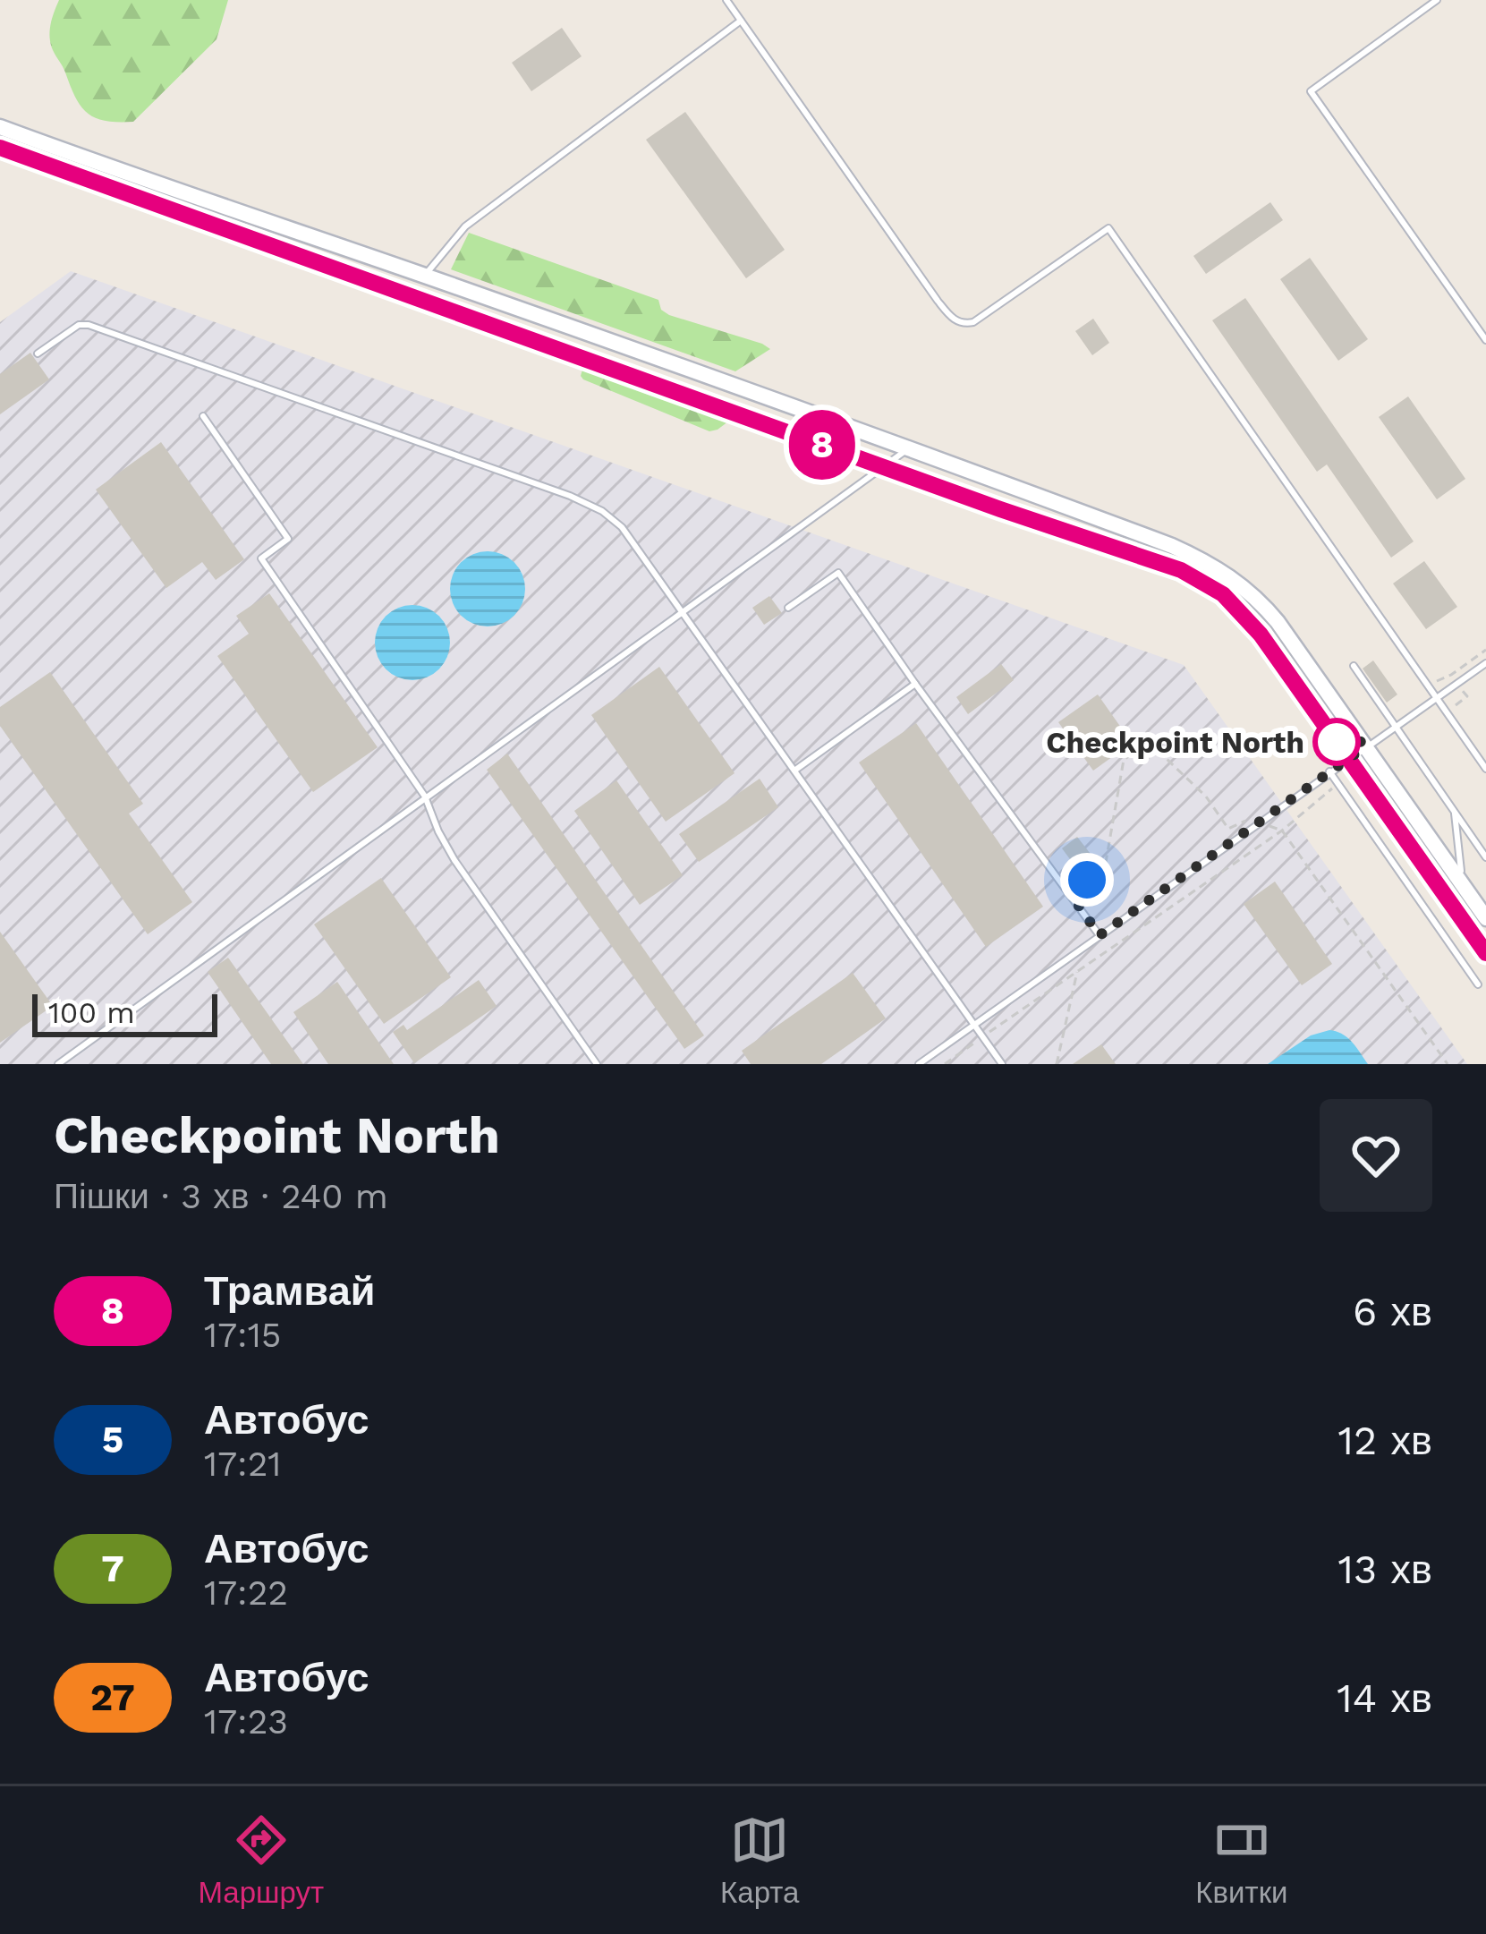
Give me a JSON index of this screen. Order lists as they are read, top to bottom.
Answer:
{
  "places": ["Checkpoint North"],
  "lines": ["tram line 8"],
  "scale_bar": "100 m",
  "page": {
    "on_map": "8",
    "scale": "100 m",
    "heading": ["Checkpoint North", "Пішки · 3 хв · 240 m"],
    "list": [
      {
        "mark": "8",
        "name": "Трамвай",
        "note": "17:15",
        "value": "6 хв"
      },
      {
        "mark": "5",
        "name": "Автобус",
        "note": "17:21",
        "value": "12 хв"
      },
      {
        "mark": "7",
        "name": "Автобус",
        "note": "17:22",
        "value": "13 хв"
      },
      {
        "mark": "27",
        "name": "Автобус",
        "note": "17:23",
        "value": "14 хв"
      }
    ],
    "tabs": ["Маршрут", "Карта", "Квитки"]
  }
}
